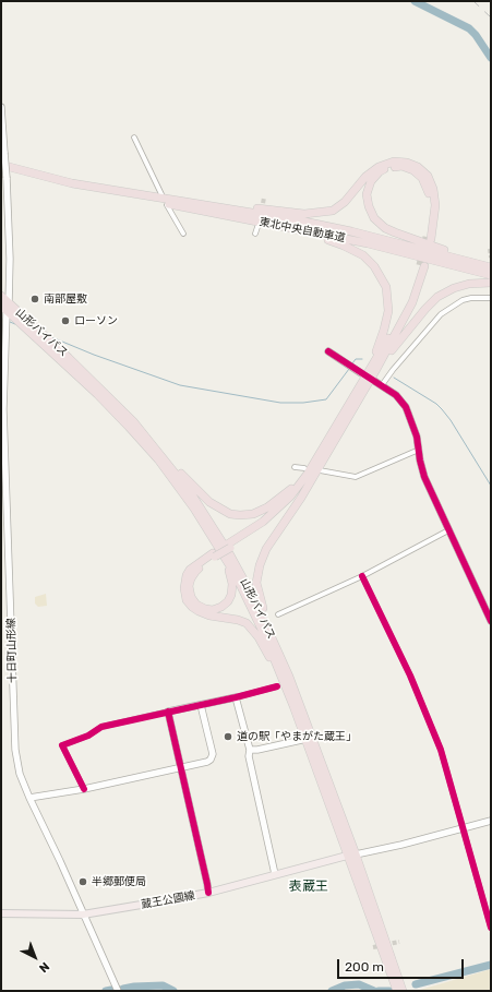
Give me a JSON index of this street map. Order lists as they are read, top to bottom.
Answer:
{
  "streets": {
    "highway": ["東北中央自動車道", "山形バイパス"],
    "main road": ["蔵王公園線"],
    "street": ["十日町山形線"]
  },
  "crossings": [
    ["山形バイパス", "十日町山形線"],
    ["山形バイパス", "蔵王公園線"],
    ["十日町山形線", "蔵王公園線"]
  ],
  "districts": ["表蔵王"],
  "places": [
    "南部屋敷",
    "ローソン",
    "道の駅「やまがた蔵王」",
    "半郷郵便局"
  ],
  "scale_bar": "200 m",
  "north": "bottom right"
}
